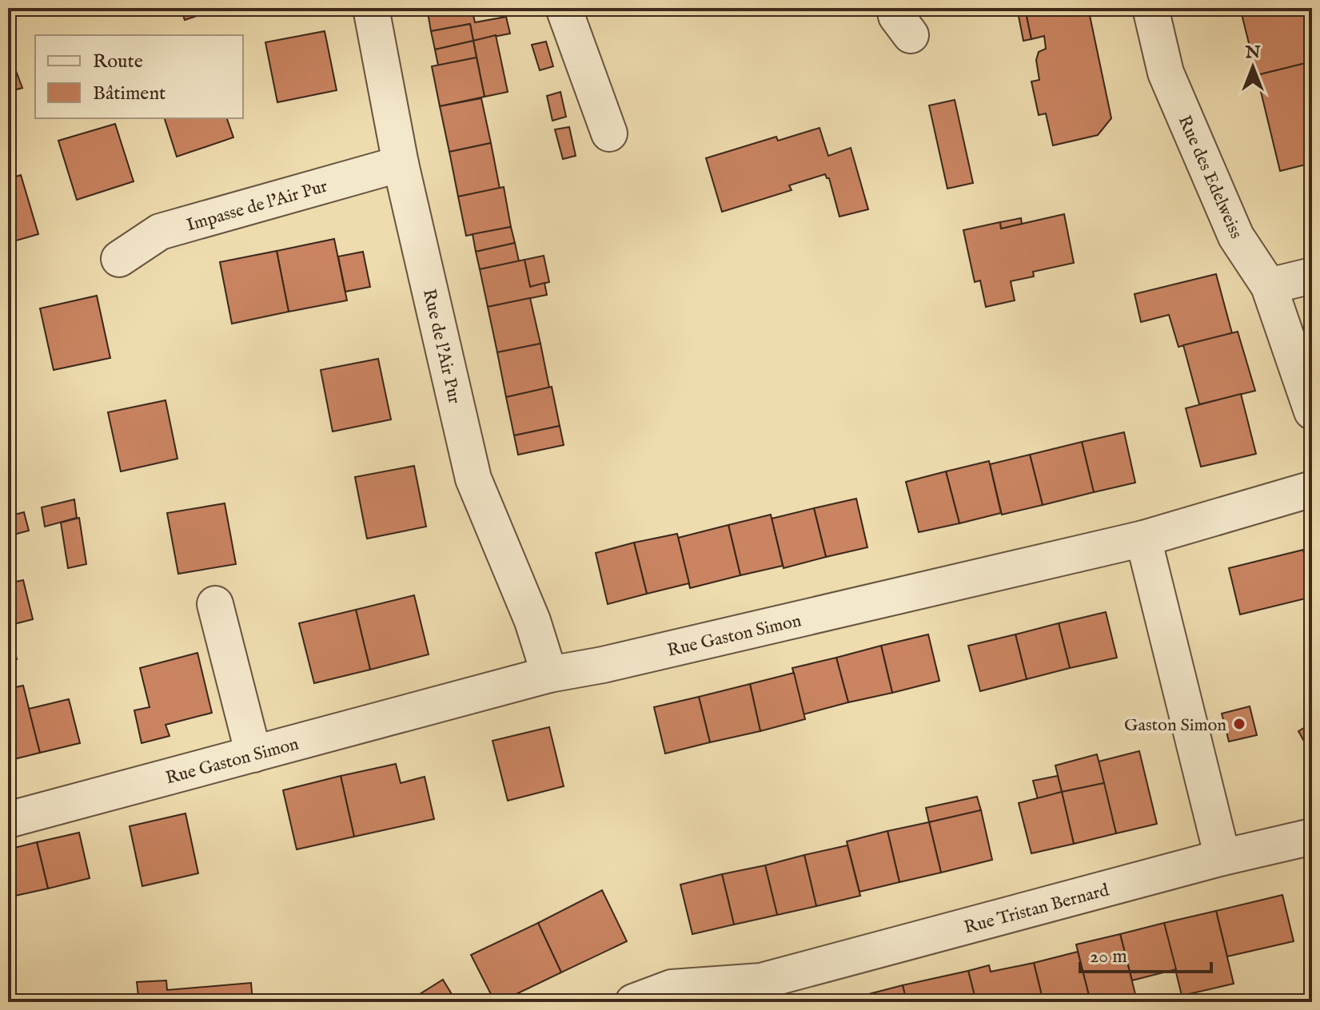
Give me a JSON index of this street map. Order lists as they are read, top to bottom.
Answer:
{
  "streets": {
    "street": [
      "Rue des Edelweiss",
      "Impasse de l'Air Pur",
      "Rue de l'Air Pur",
      "Rue Gaston Simon",
      "Rue Tristan Bernard"
    ]
  },
  "crossings": [
    ["Impasse de l'Air Pur", "Rue de l'Air Pur"],
    ["Rue de l'Air Pur", "Rue Gaston Simon"]
  ],
  "places": ["Gaston Simon"],
  "legend": ["Route", "Bâtiment"],
  "scale_bar": "20 m",
  "north": "top"
}
